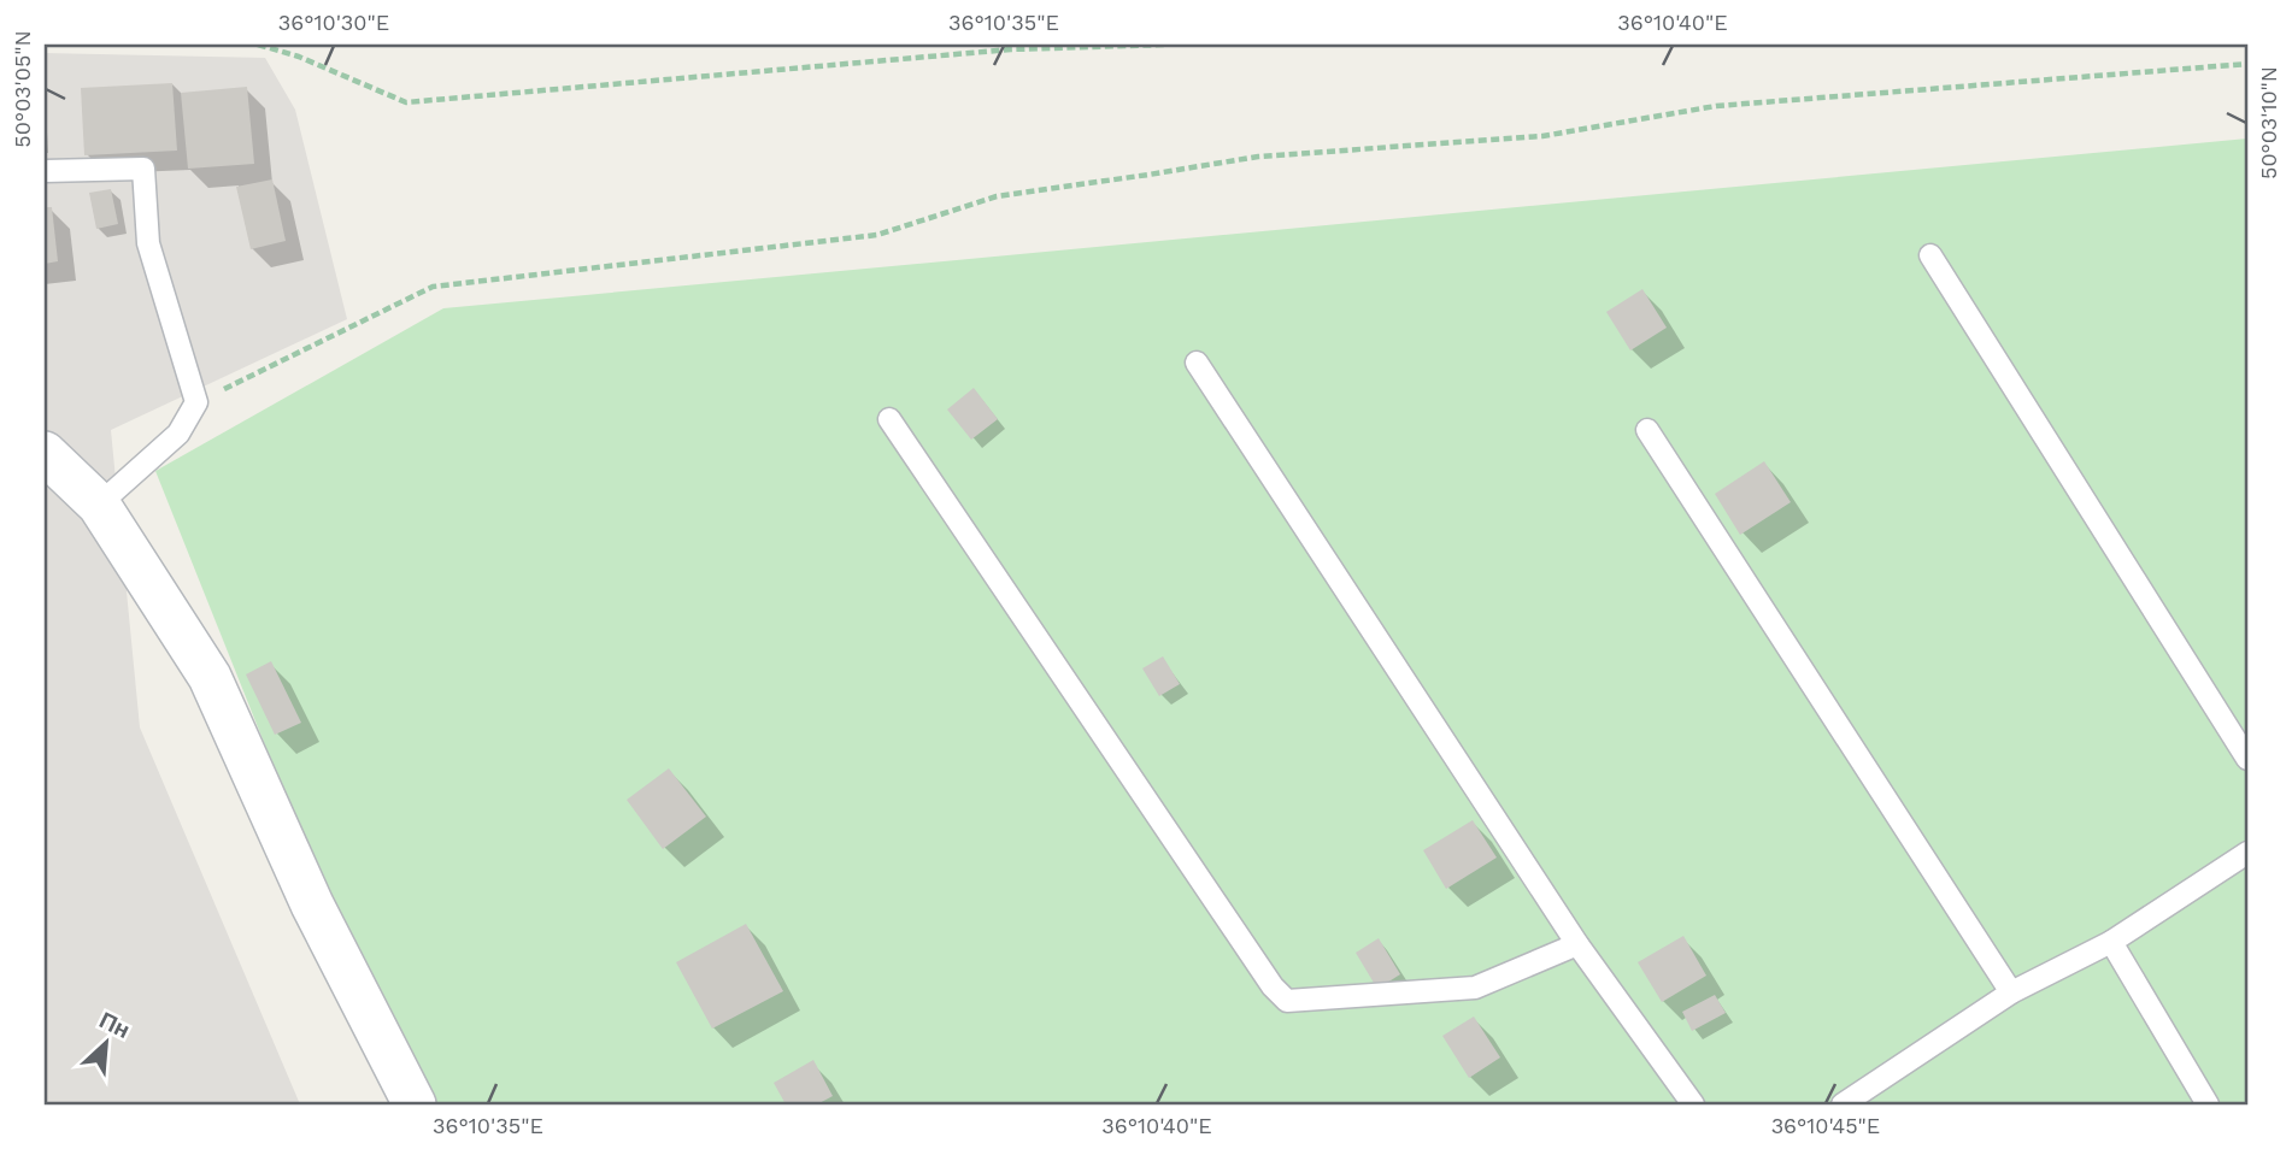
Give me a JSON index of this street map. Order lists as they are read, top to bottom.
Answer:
{
  "north": "top right",
  "coordinates": [
    "36°10'30\"E",
    "36°10'35\"E",
    "36°10'40\"E",
    "50°03'05\"N",
    "50°03'10\"N",
    "36°10'45\"E"
  ]
}
